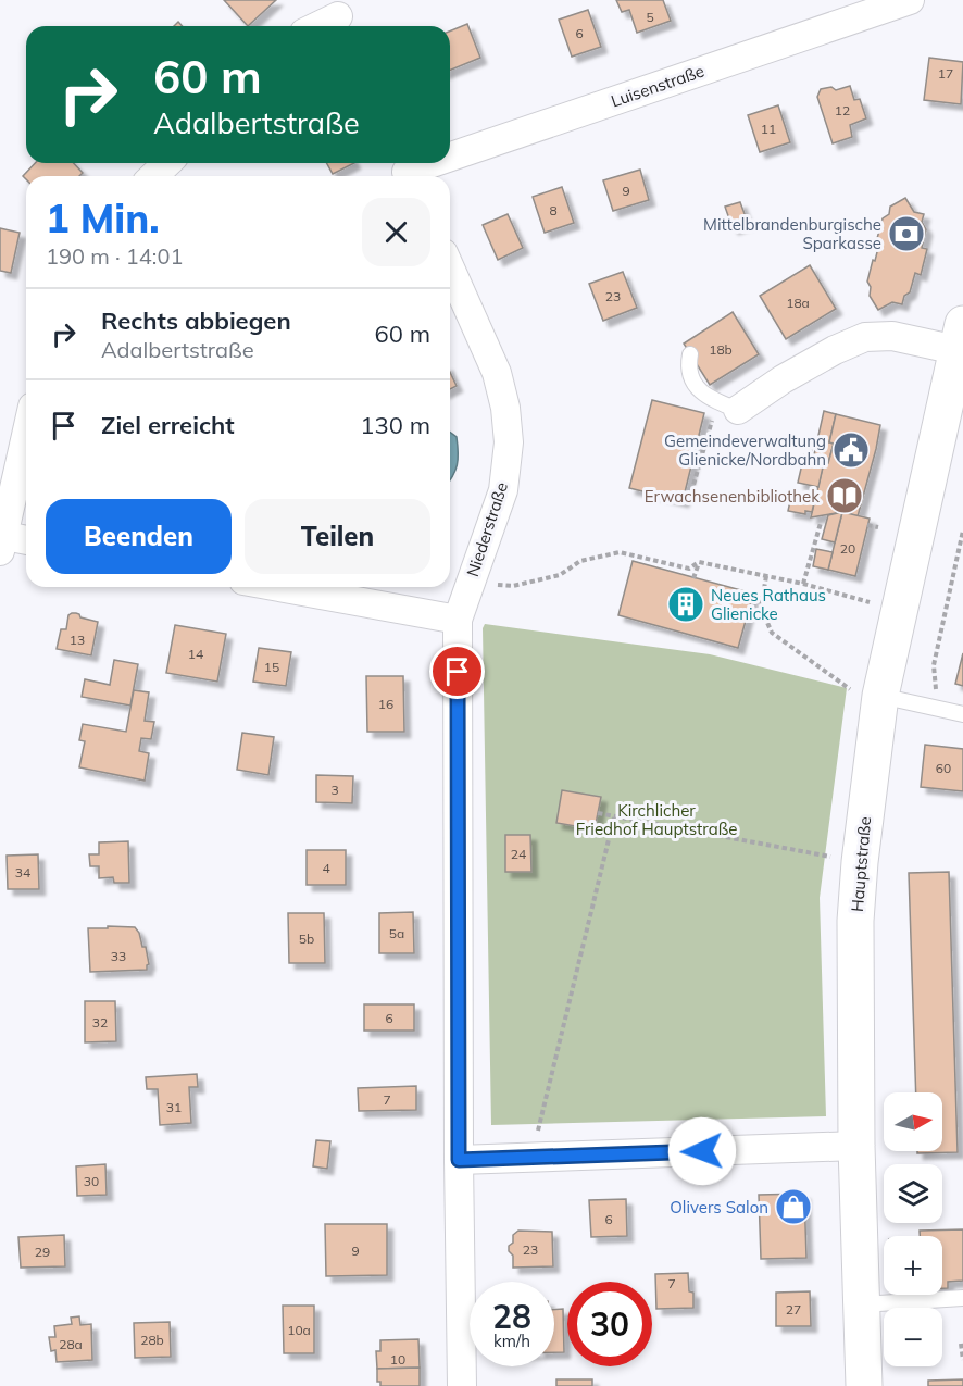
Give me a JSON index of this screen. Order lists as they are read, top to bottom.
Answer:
{
  "streets": {
    "street": ["Luisenstraße", "Niederstraße", "Hauptstraße"]
  },
  "parks": ["Kirchlicher Friedhof Hauptstraße"],
  "places": {
    "bank": ["Mittelbrandenburgische Sparkasse"],
    "public building": ["Gemeindeverwaltung Glienicke/Nordbahn"],
    "library": ["Erwachsenenbibliothek"],
    "building": ["Neues Rathaus Glienicke"],
    "shop": ["Olivers Salon"]
  },
  "house_numbers": [
    "5",
    "6",
    "17",
    "12",
    "11",
    "9",
    "8",
    "23",
    "18a",
    "18b",
    "20",
    "13",
    "14",
    "15",
    "16",
    "60",
    "3",
    "24",
    "4",
    "34",
    "5a",
    "5b",
    "33",
    "6",
    "32",
    "7",
    "31",
    "30",
    "6",
    "23",
    "9",
    "29",
    "7",
    "27",
    "10a",
    "28b",
    "28a",
    "10"
  ],
  "north": "right",
  "page": {
    "turn": ["60 m", "Adalbertstraße"],
    "heading": ["1 Min.", "190 m · 14:01"],
    "list": [
      {
        "name": "Rechts abbiegen",
        "note": "Adalbertstraße",
        "value": "60 m"
      },
      {
        "name": "Ziel erreicht",
        "value": "130 m"
      }
    ],
    "buttons": ["Beenden", "Teilen"],
    "map_buttons": ["+", "−"],
    "speed": "28 km/h",
    "limit": "30"
  }
}
